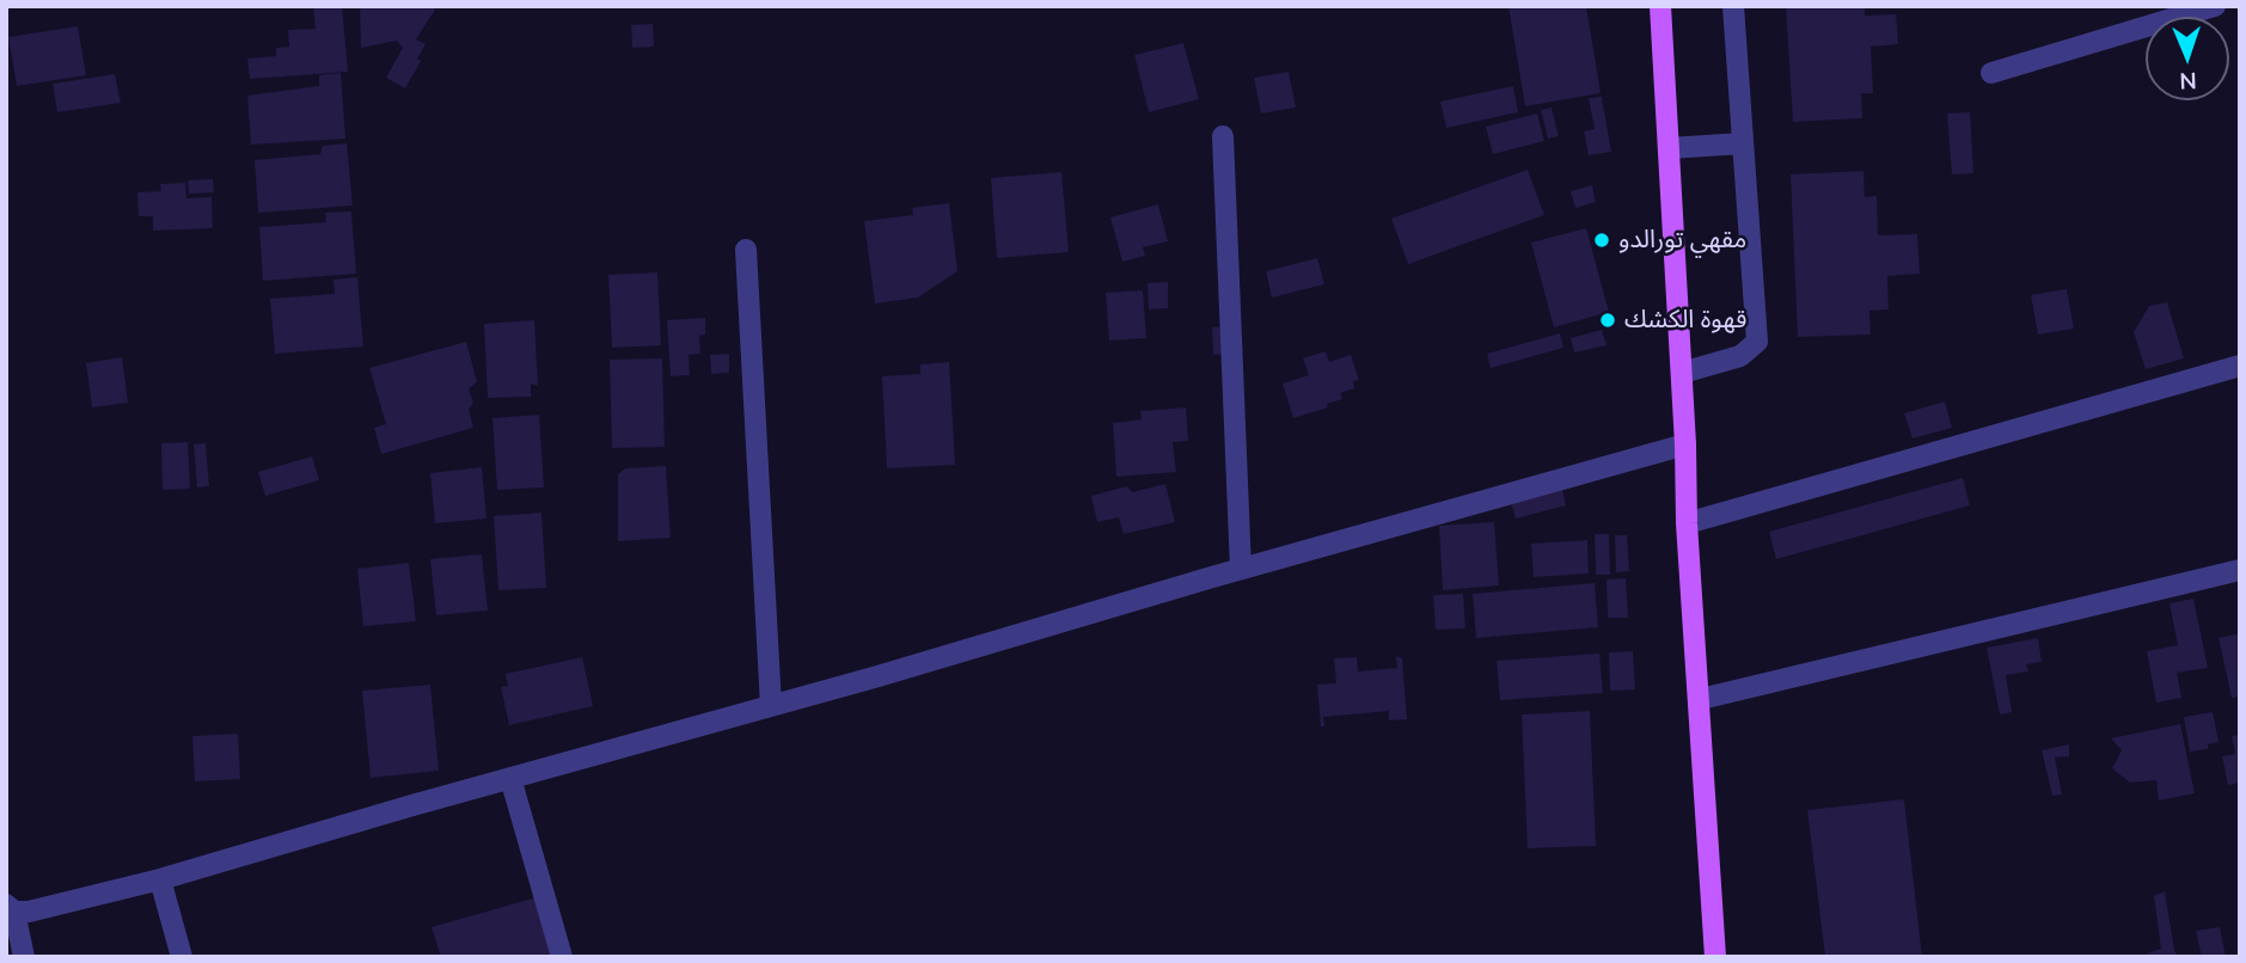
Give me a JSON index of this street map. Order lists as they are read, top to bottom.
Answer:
{
  "places": ["مقهي تورالدو", "قهوة الكشك"],
  "north": "bottom"
}
